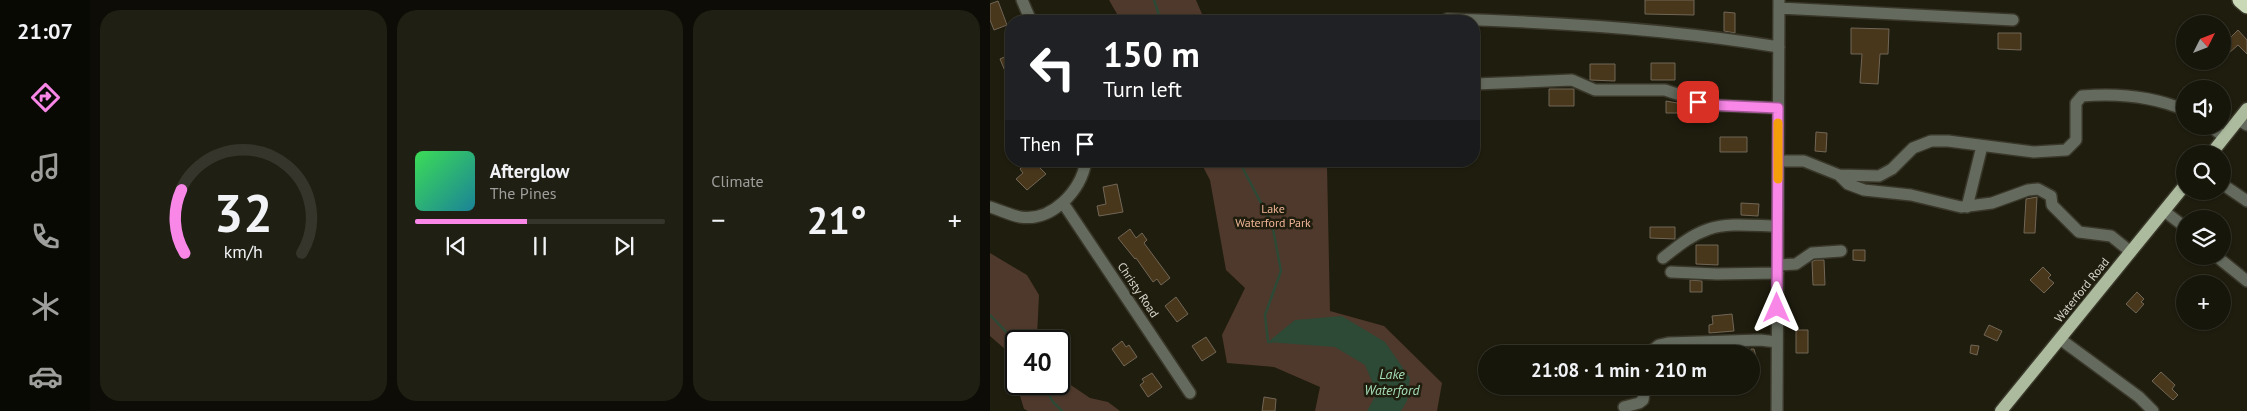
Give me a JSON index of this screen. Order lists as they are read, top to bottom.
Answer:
{
  "streets": {
    "main road": ["Waterford Road"],
    "street": ["Christy Road"]
  },
  "water": ["Lake Waterford"],
  "parks": ["Lake Waterford Park"],
  "north": "top right",
  "page": {
    "tabs": "21:07",
    "tile": "Climate",
    "map_buttons": "+",
    "turn": ["150 m", "Turn left"],
    "then": "Then",
    "song": ["Afterglow", "The Pines"],
    "heat": ["−", "21°", "+"],
    "limit": "40",
    "trip": "21:08 · 1 min · 210 m",
    "gauge": ["32", "km/h"]
  }
}
